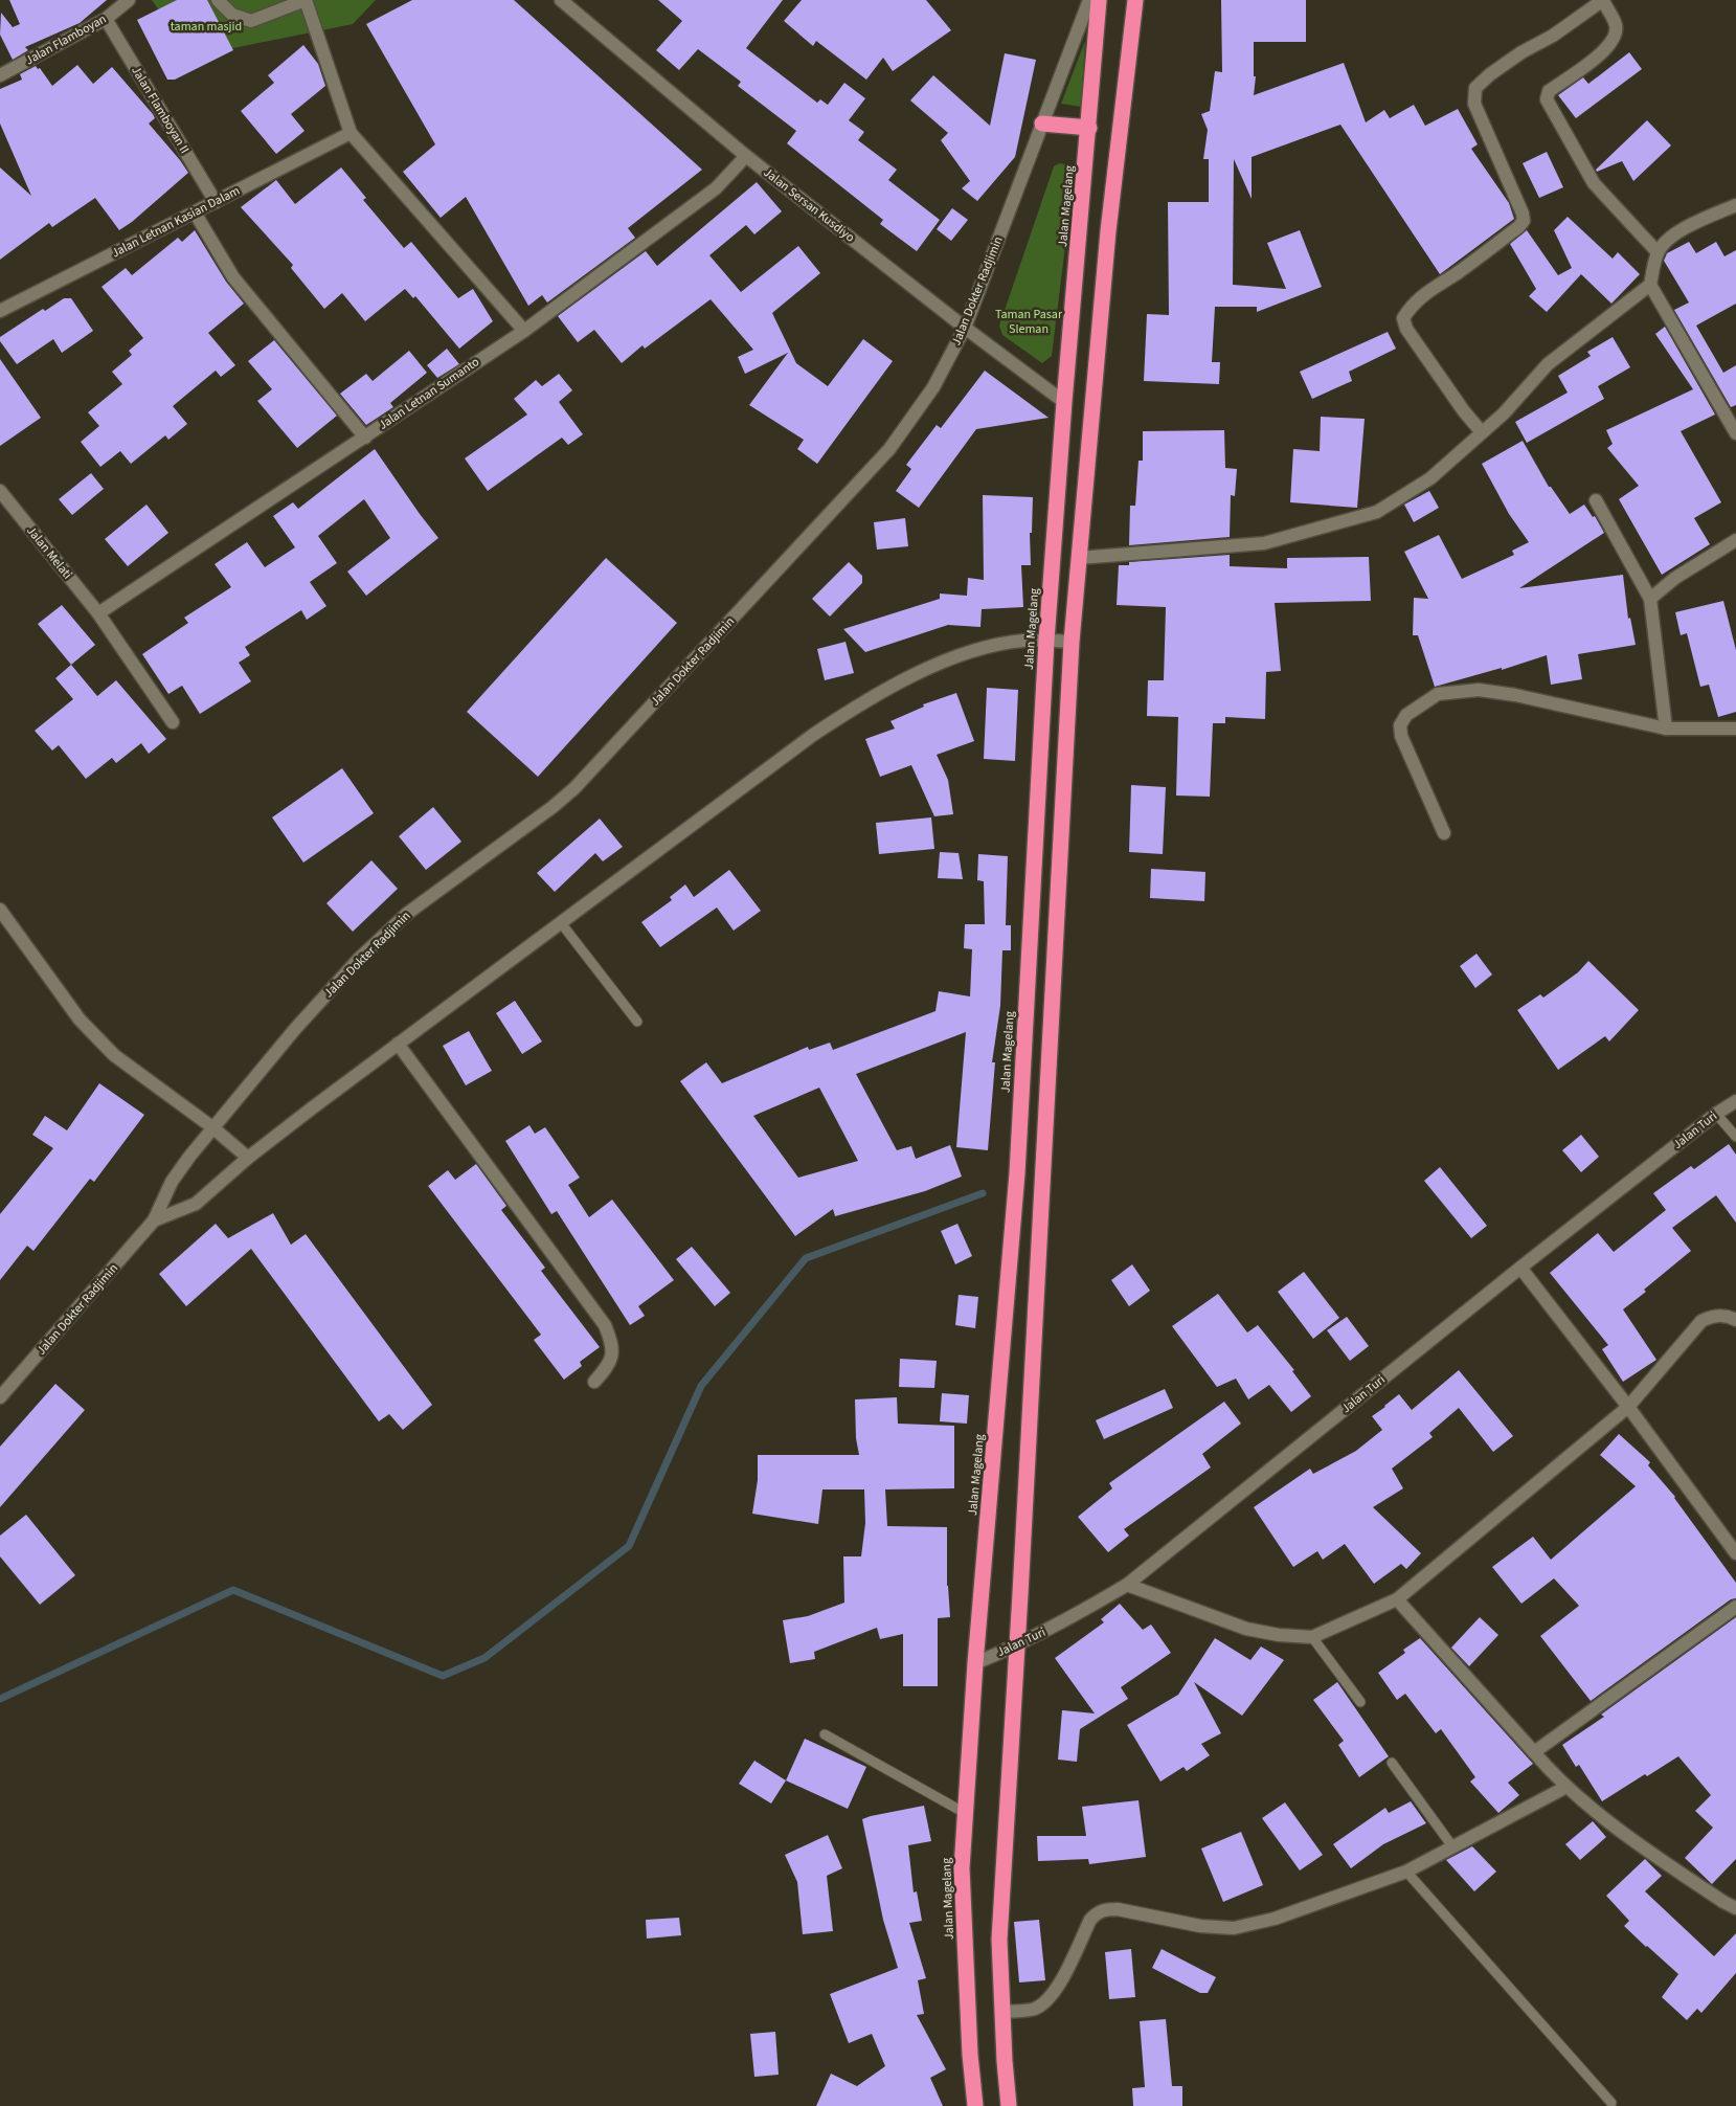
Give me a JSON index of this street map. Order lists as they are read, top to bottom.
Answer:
{
  "streets": {
    "highway": ["Jalan Magelang"],
    "street": [
      "Jalan Flamboyan",
      "Jalan Flamboyan II",
      "Jalan Sersan Kusdiyo",
      "Jalan Letnan Kasian Dalam",
      "Jalan Dokter Radjimin",
      "Jalan Letnan Sumanto",
      "Jalan Melati",
      "Jalan Turi"
    ]
  },
  "crossings": [
    ["Jalan Flamboyan", "Jalan Flamboyan II"],
    ["Jalan Flamboyan II", "Jalan Letnan Kasian Dalam"],
    ["Jalan Sersan Kusdiyo", "Jalan Magelang"],
    ["Jalan Sersan Kusdiyo", "Jalan Dokter Radjimin"],
    ["Jalan Sersan Kusdiyo", "Jalan Letnan Sumanto"],
    ["Jalan Magelang", "Jalan Dokter Radjimin"],
    ["Jalan Magelang", "Jalan Turi"],
    ["Jalan Letnan Sumanto", "Jalan Melati"]
  ],
  "parks": ["taman masjid", "Taman Pasar Sleman"]
}
